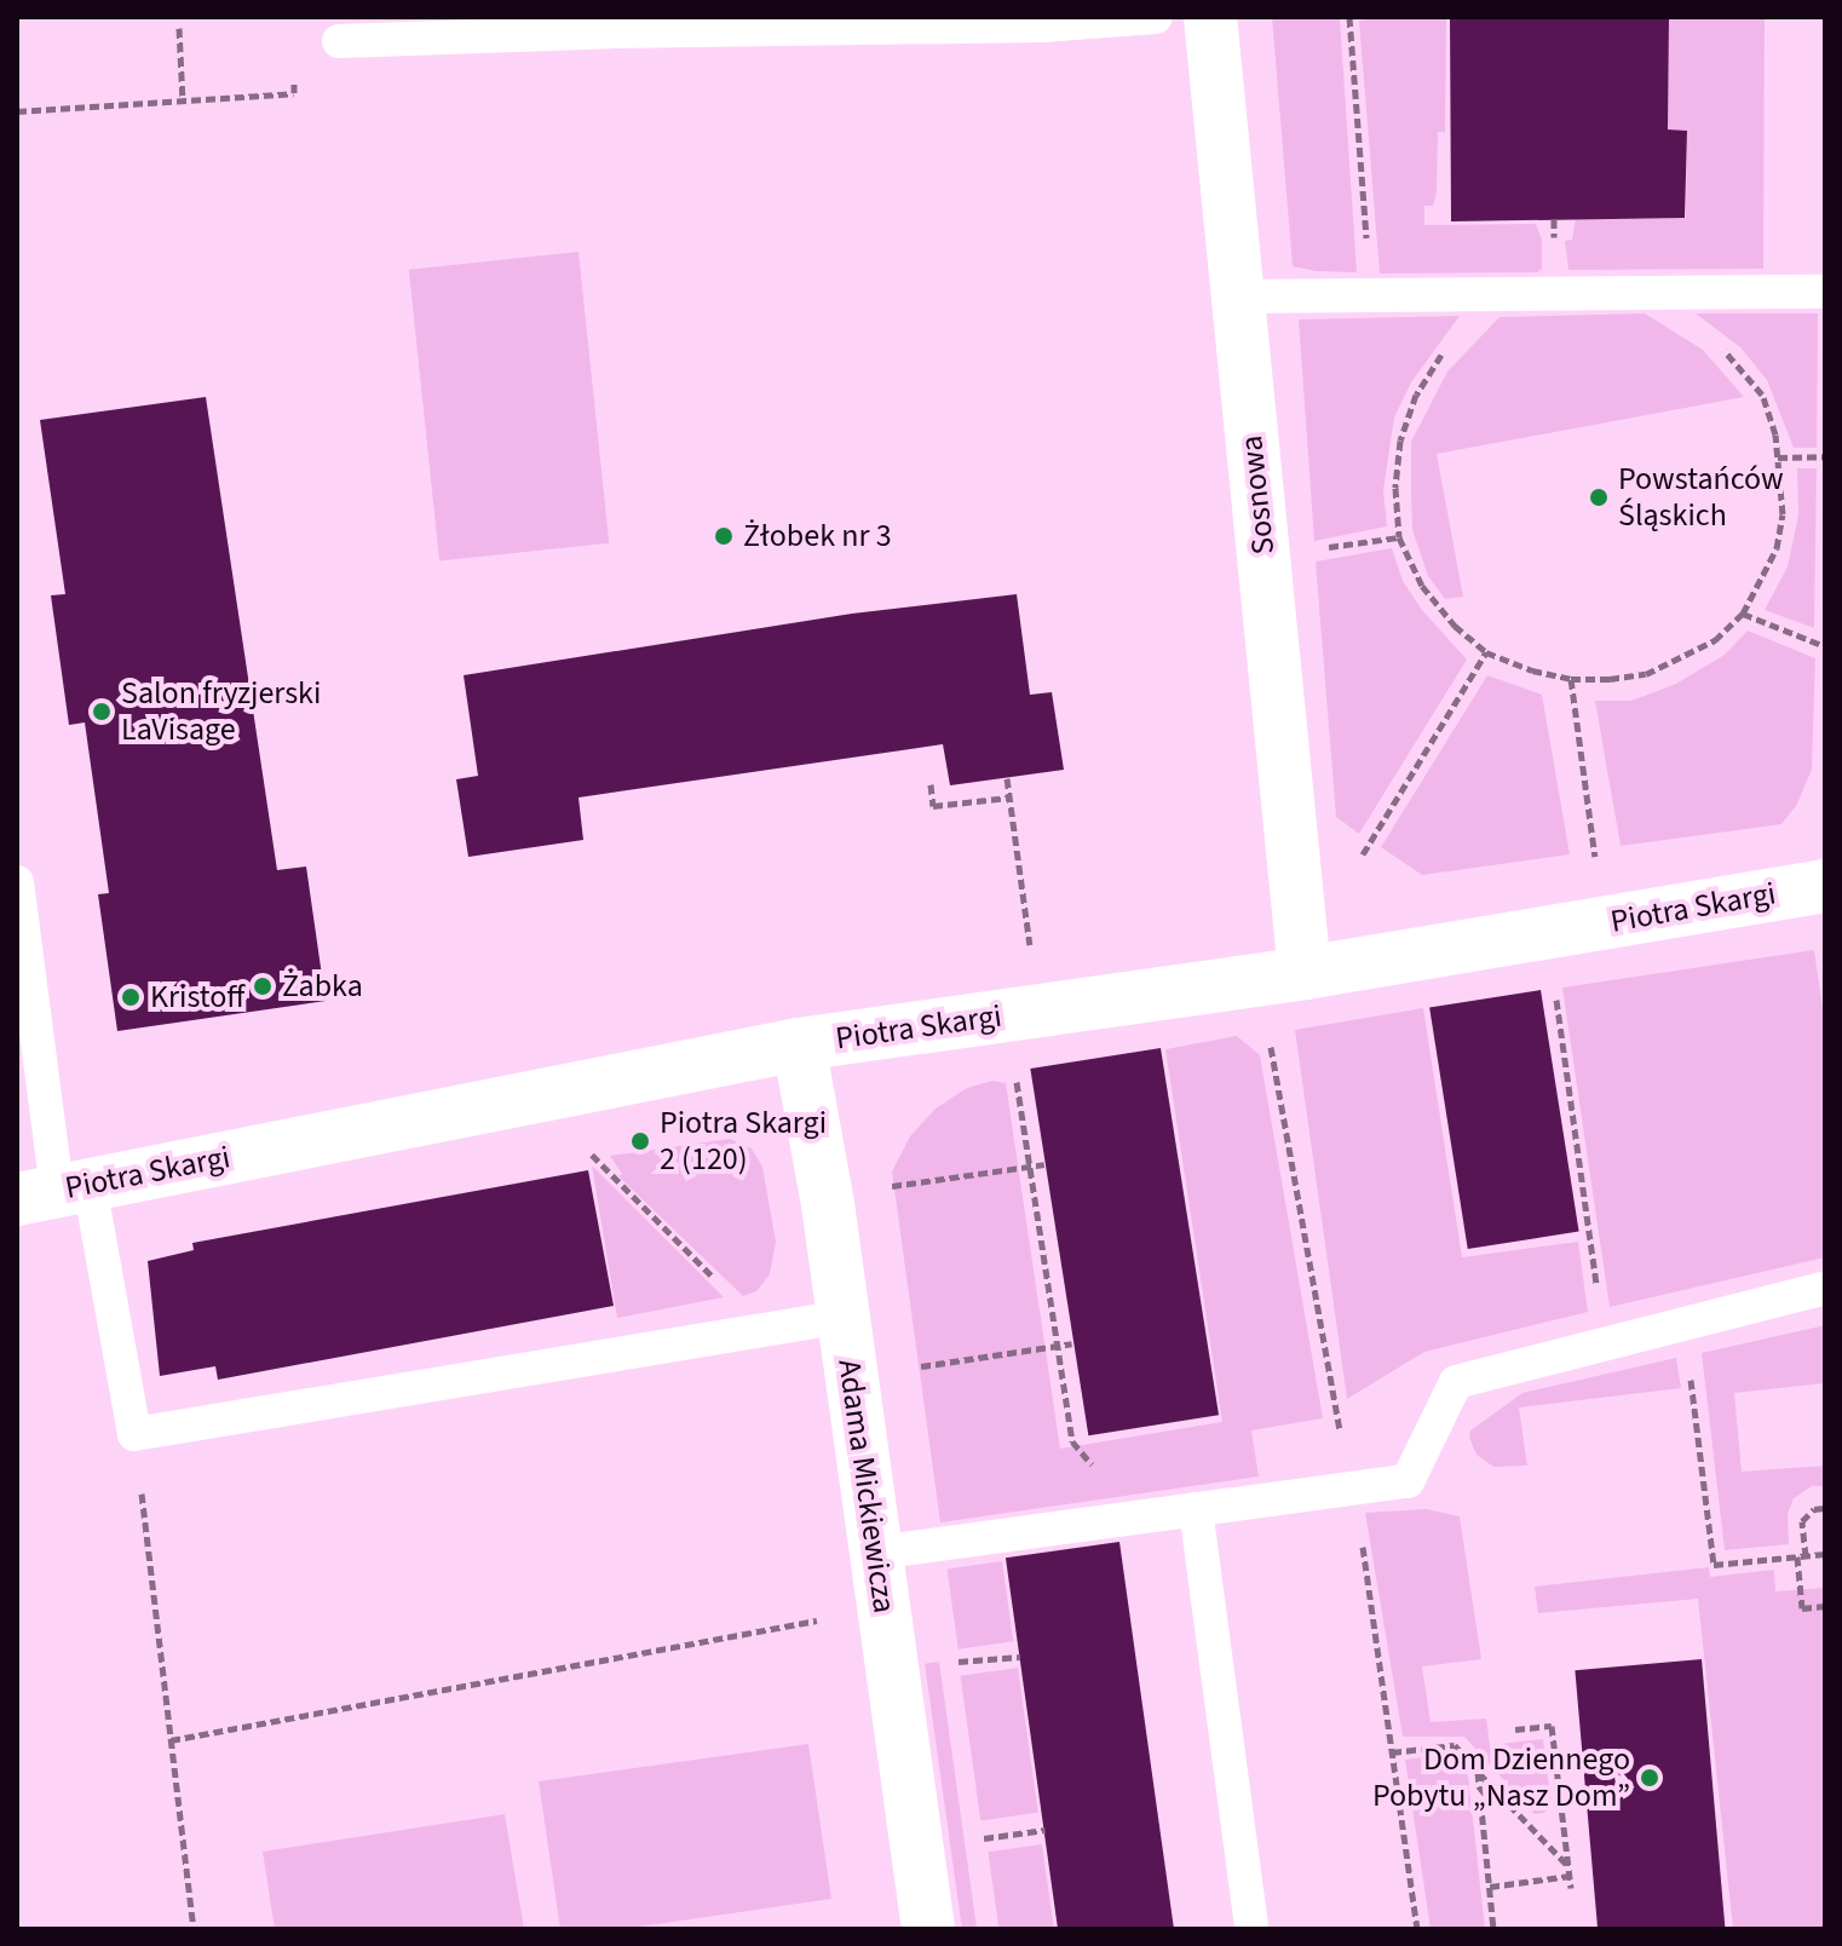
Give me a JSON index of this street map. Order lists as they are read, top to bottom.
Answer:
{
  "streets": {
    "street": ["Sosnowa", "Piotra Skargi", "Adama Mickiewicza"]
  },
  "crossings": [
    ["Sosnowa", "Piotra Skargi"],
    ["Piotra Skargi", "Adama Mickiewicza"]
  ],
  "places": [
    "Powstańców Śląskich",
    "Żłobek nr 3",
    "Salon fryzjerski LaVisage",
    "Żabka",
    "Kristoff",
    "Piotra Skargi 2 (120)",
    "Dom Dziennego Pobytu „Nasz Dom”"
  ]
}
